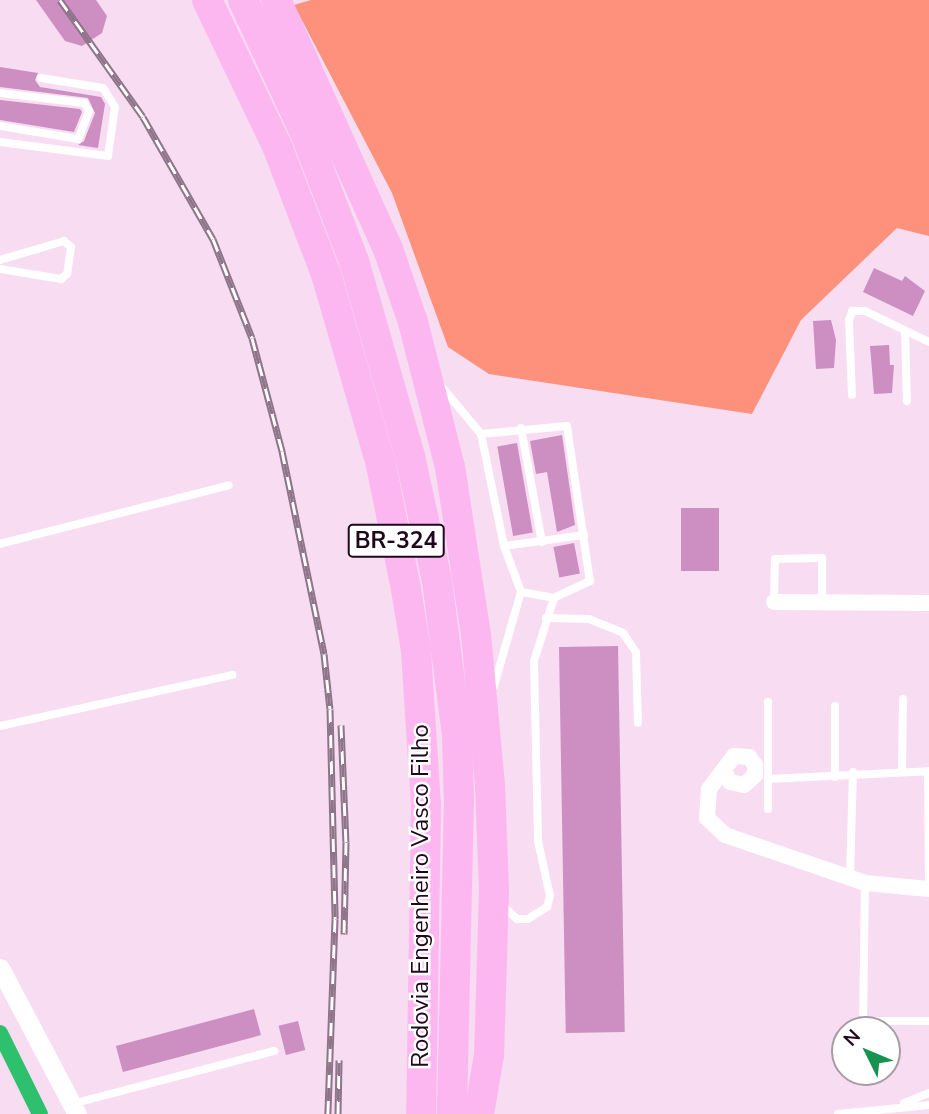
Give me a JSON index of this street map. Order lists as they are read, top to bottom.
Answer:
{
  "streets": {
    "highway": ["BR-324", "Rodovia Engenheiro Vasco Filho"]
  },
  "north": "top left"
}
